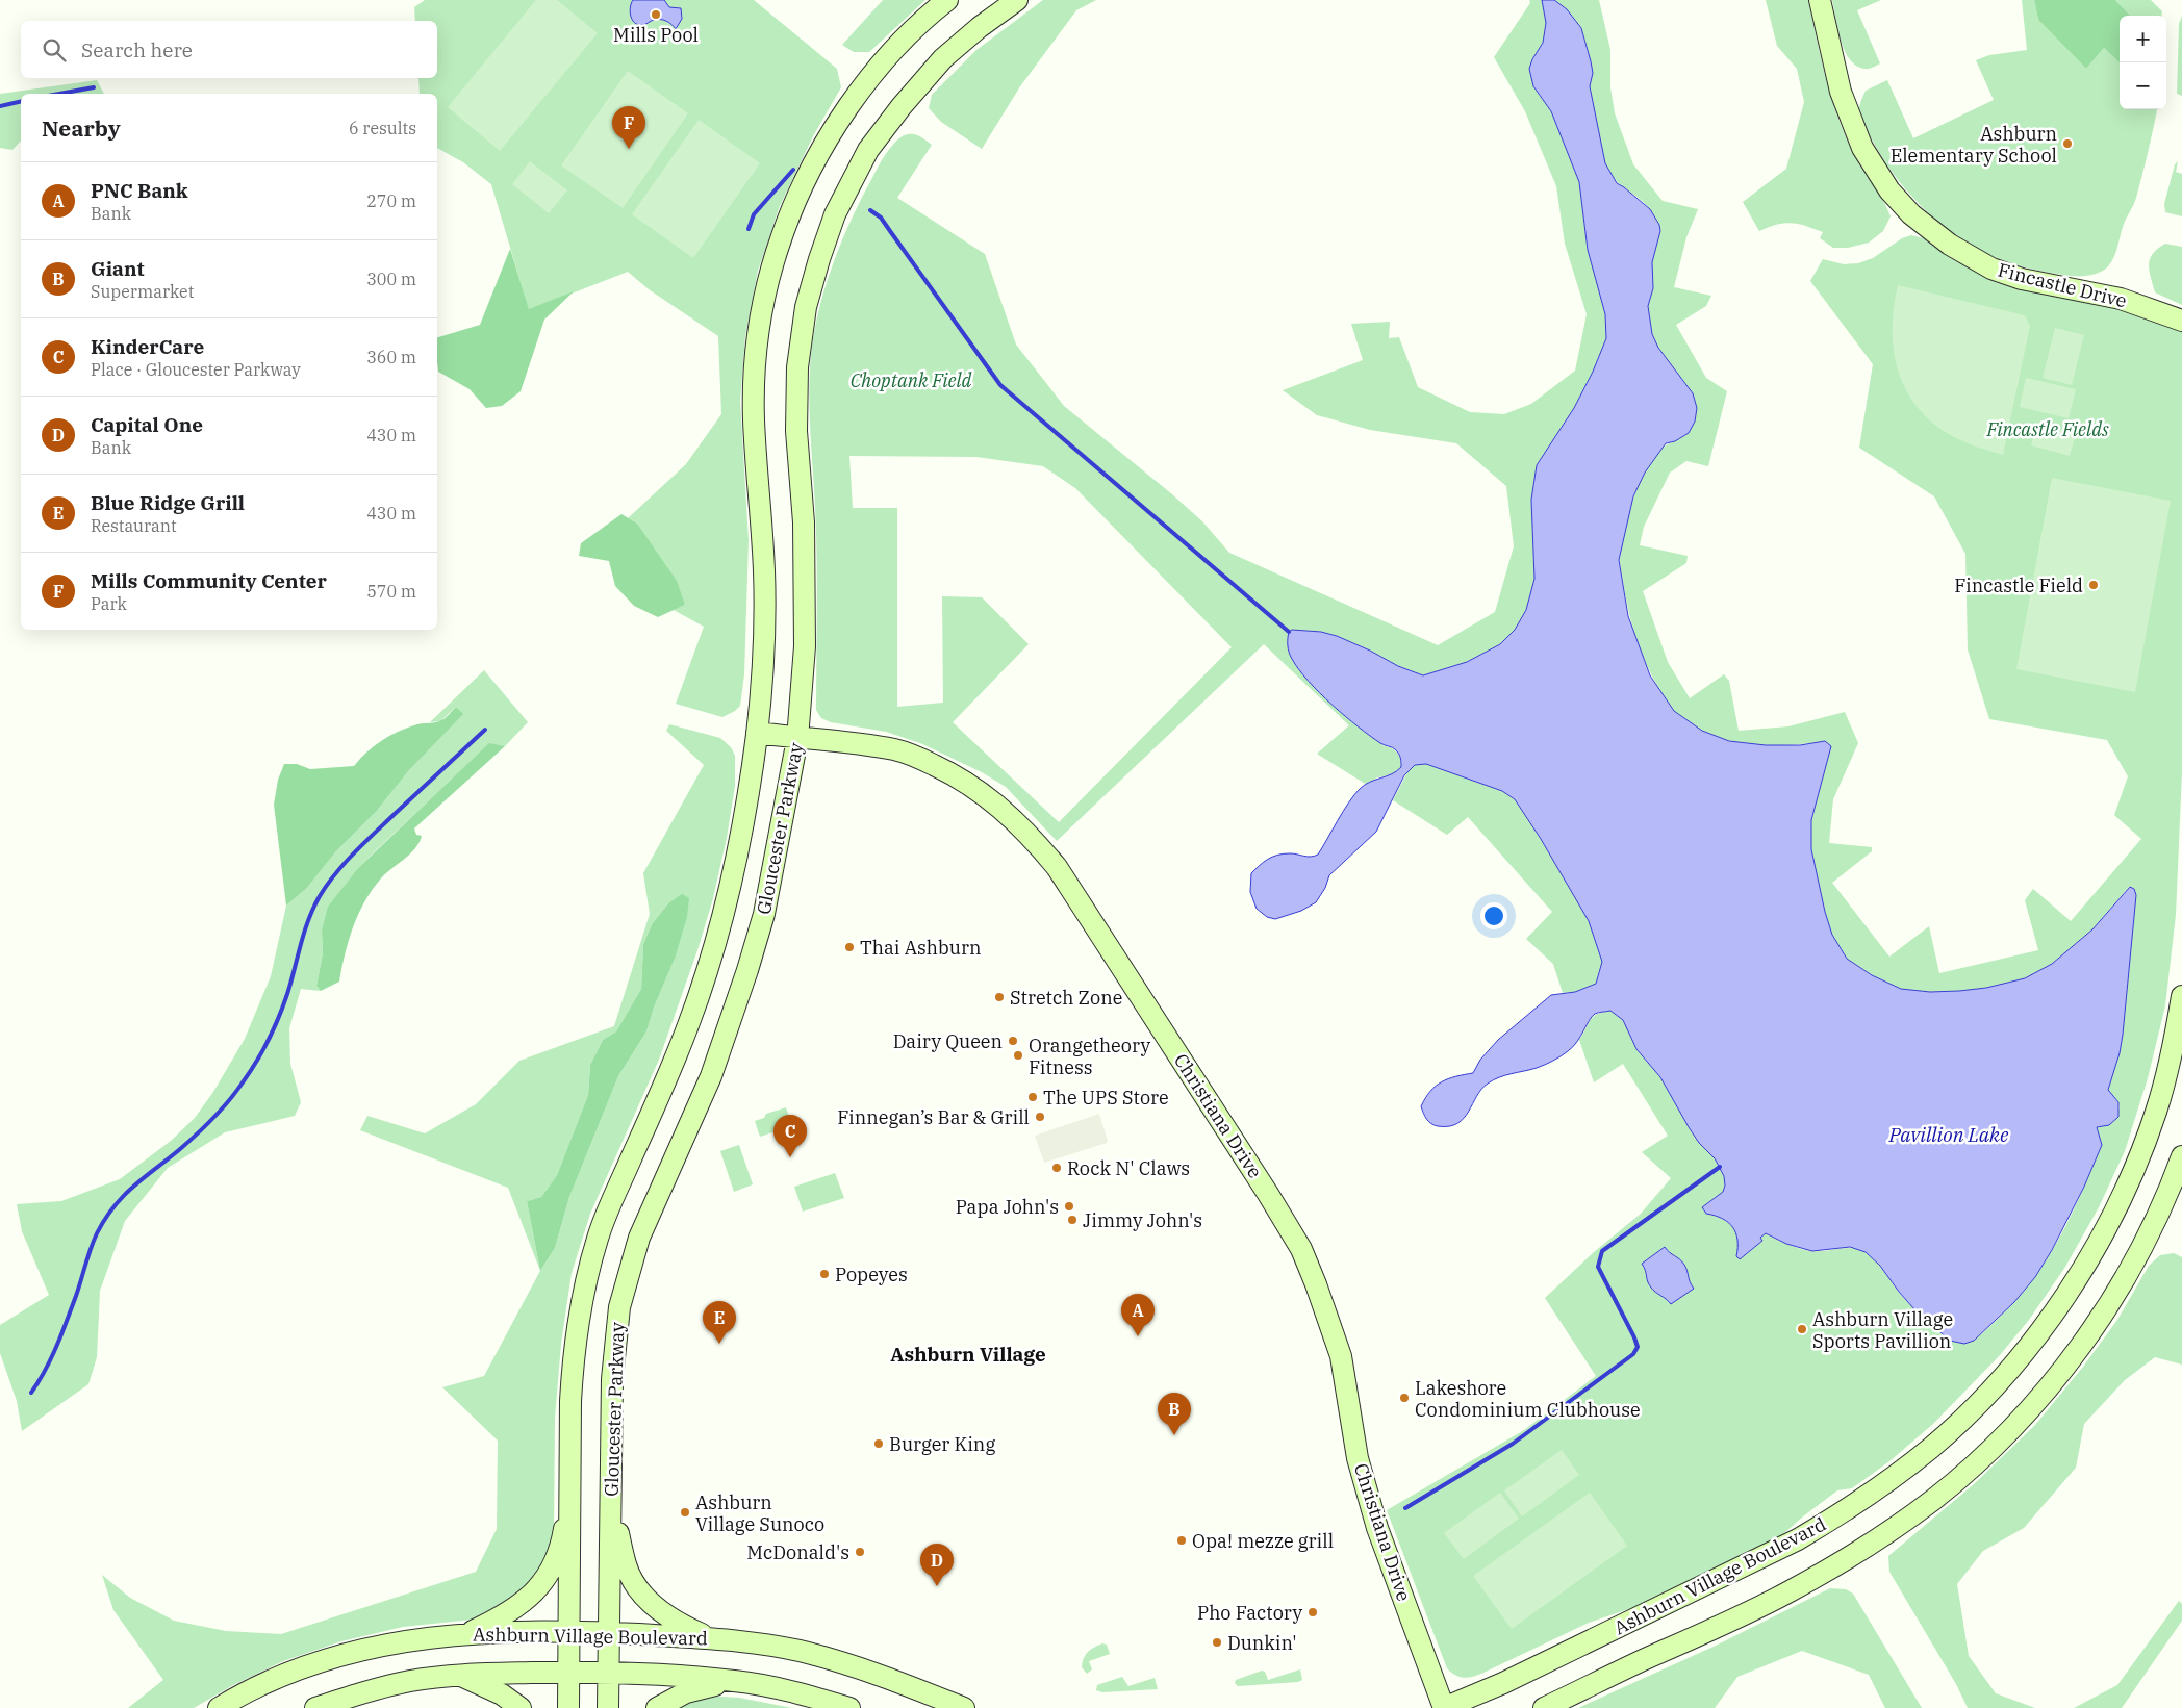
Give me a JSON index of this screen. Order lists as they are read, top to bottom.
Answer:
{
  "streets": {
    "main road": [
      "Fincastle Drive",
      "Gloucester Parkway",
      "Christiana Drive",
      "Ashburn Village Boulevard"
    ]
  },
  "crossings": [
    ["Gloucester Parkway", "Christiana Drive"],
    ["Gloucester Parkway", "Ashburn Village Boulevard"],
    ["Christiana Drive", "Ashburn Village Boulevard"]
  ],
  "districts": ["Ashburn Village"],
  "water": ["Pavillion Lake"],
  "parks": ["Choptank Field", "Fincastle Fields"],
  "places": [
    "Mills Pool",
    "Ashburn Elementary School",
    "Fincastle Field",
    "Thai Ashburn",
    "Stretch Zone",
    "Dairy Queen",
    "Orangetheory Fitness",
    "The UPS Store",
    "Finnegan’s Bar & Grill",
    "Rock N' Claws",
    "Papa John's",
    "Jimmy John's",
    "Popeyes",
    "Ashburn Village Sports Pavillion",
    "Lakeshore Condominium Clubhouse",
    "Burger King",
    "Ashburn Village Sunoco",
    "Opa! mezze grill",
    "McDonald's",
    "Pho Factory",
    "Dunkin'"
  ],
  "page": {
    "map_buttons": ["+", "−"],
    "search": "Search here",
    "heading": ["Nearby", "6 results"],
    "pins": [
      "F",
      "C",
      "A",
      "E",
      "B",
      "D"
    ],
    "list": [
      {
        "mark": "A",
        "name": "PNC Bank",
        "note": "Bank",
        "value": "270 m"
      },
      {
        "mark": "B",
        "name": "Giant",
        "note": "Supermarket",
        "value": "300 m"
      },
      {
        "mark": "C",
        "name": "KinderCare",
        "note": "Place · Gloucester Parkway",
        "value": "360 m"
      },
      {
        "mark": "D",
        "name": "Capital One",
        "note": "Bank",
        "value": "430 m"
      },
      {
        "mark": "E",
        "name": "Blue Ridge Grill",
        "note": "Restaurant",
        "value": "430 m"
      },
      {
        "mark": "F",
        "name": "Mills Community Center",
        "note": "Park",
        "value": "570 m"
      }
    ]
  }
}
